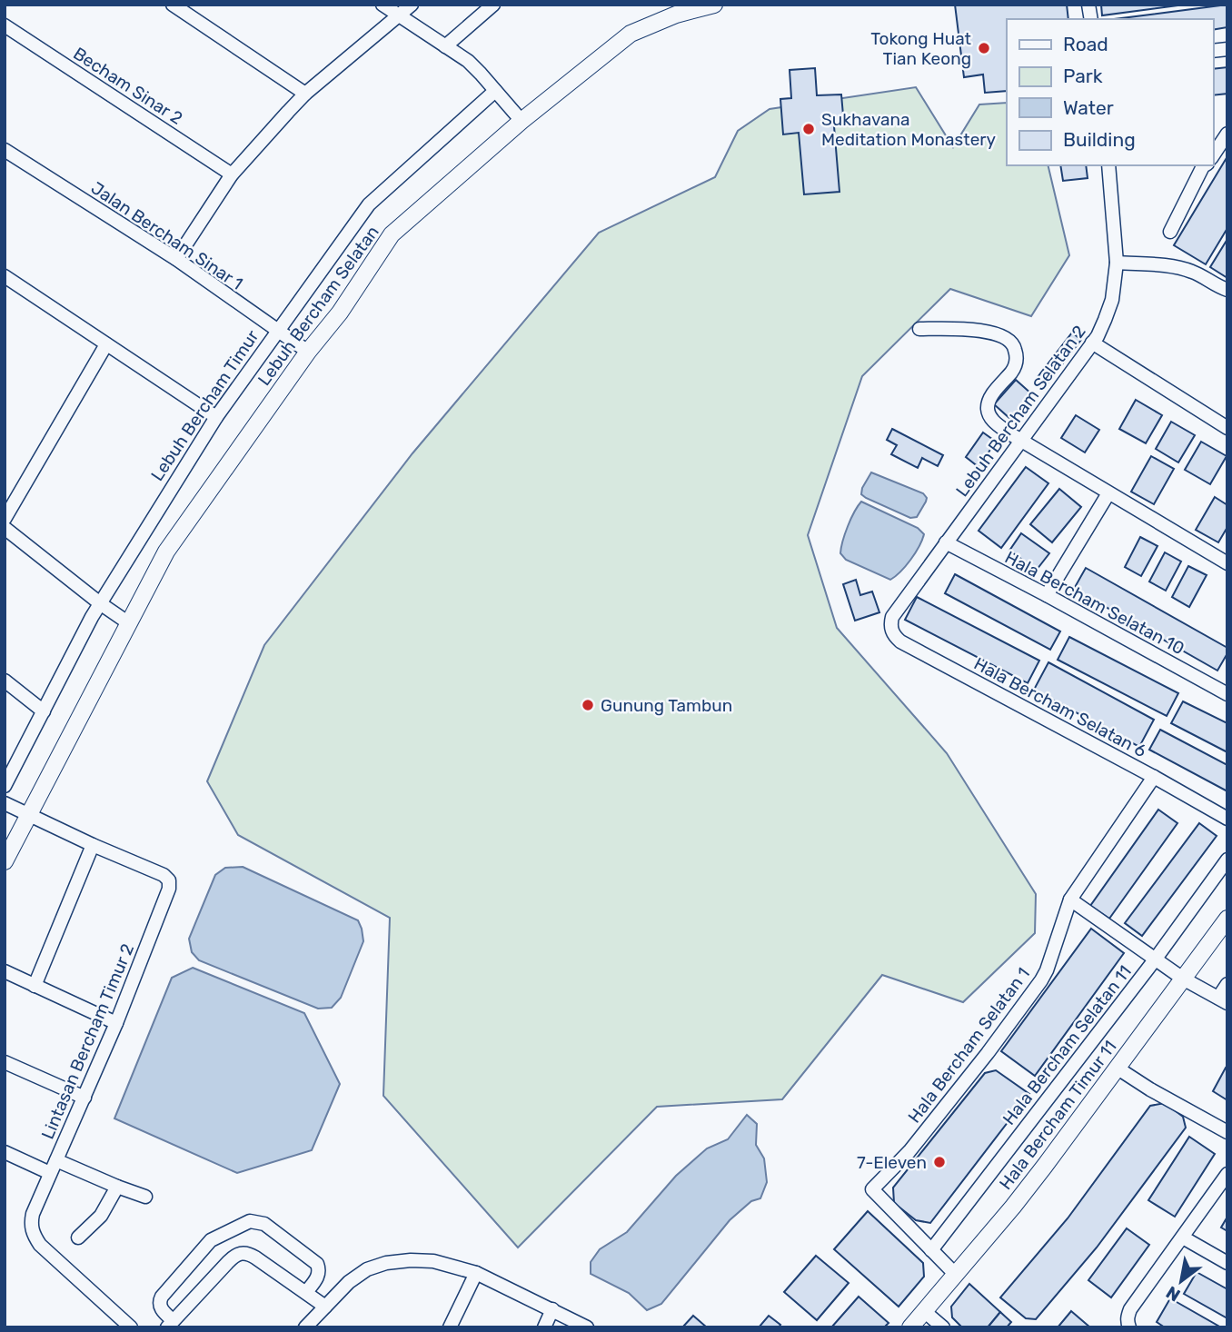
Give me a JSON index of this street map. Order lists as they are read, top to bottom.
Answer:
{
  "streets": {
    "street": [
      "Becham Sinar 2",
      "Jalan Bercham Sinar 1",
      "Lebuh Bercham Selatan",
      "Lebuh Bercham Timur",
      "Lebuh Bercham Selatan 2",
      "Hala Bercham Selatan 10",
      "Hala Bercham Selatan 6",
      "Lintasan Bercham Timur 2",
      "Hala Bercham Selatan 1",
      "Hala Bercham Selatan 11",
      "Hala Bercham Timur 11"
    ]
  },
  "crossings": [
    ["Jalan Bercham Sinar 1", "Lebuh Bercham Selatan"],
    ["Jalan Bercham Sinar 1", "Lebuh Bercham Timur"],
    ["Lebuh Bercham Selatan", "Lintasan Bercham Timur 2"],
    ["Lebuh Bercham Selatan 2", "Hala Bercham Selatan 10"],
    ["Lebuh Bercham Selatan 2", "Hala Bercham Selatan 6"],
    ["Hala Bercham Selatan 6", "Hala Bercham Selatan 1"],
    ["Hala Bercham Selatan 1", "Hala Bercham Selatan 11"],
    ["Hala Bercham Selatan 1", "Hala Bercham Timur 11"]
  ],
  "places": [
    "Tokong Huat Tian Keong",
    "Sukhavana Meditation Monastery",
    "Gunung Tambun",
    "7-Eleven"
  ],
  "legend": [
    "Road",
    "Park",
    "Water",
    "Building"
  ],
  "north": "bottom left"
}
